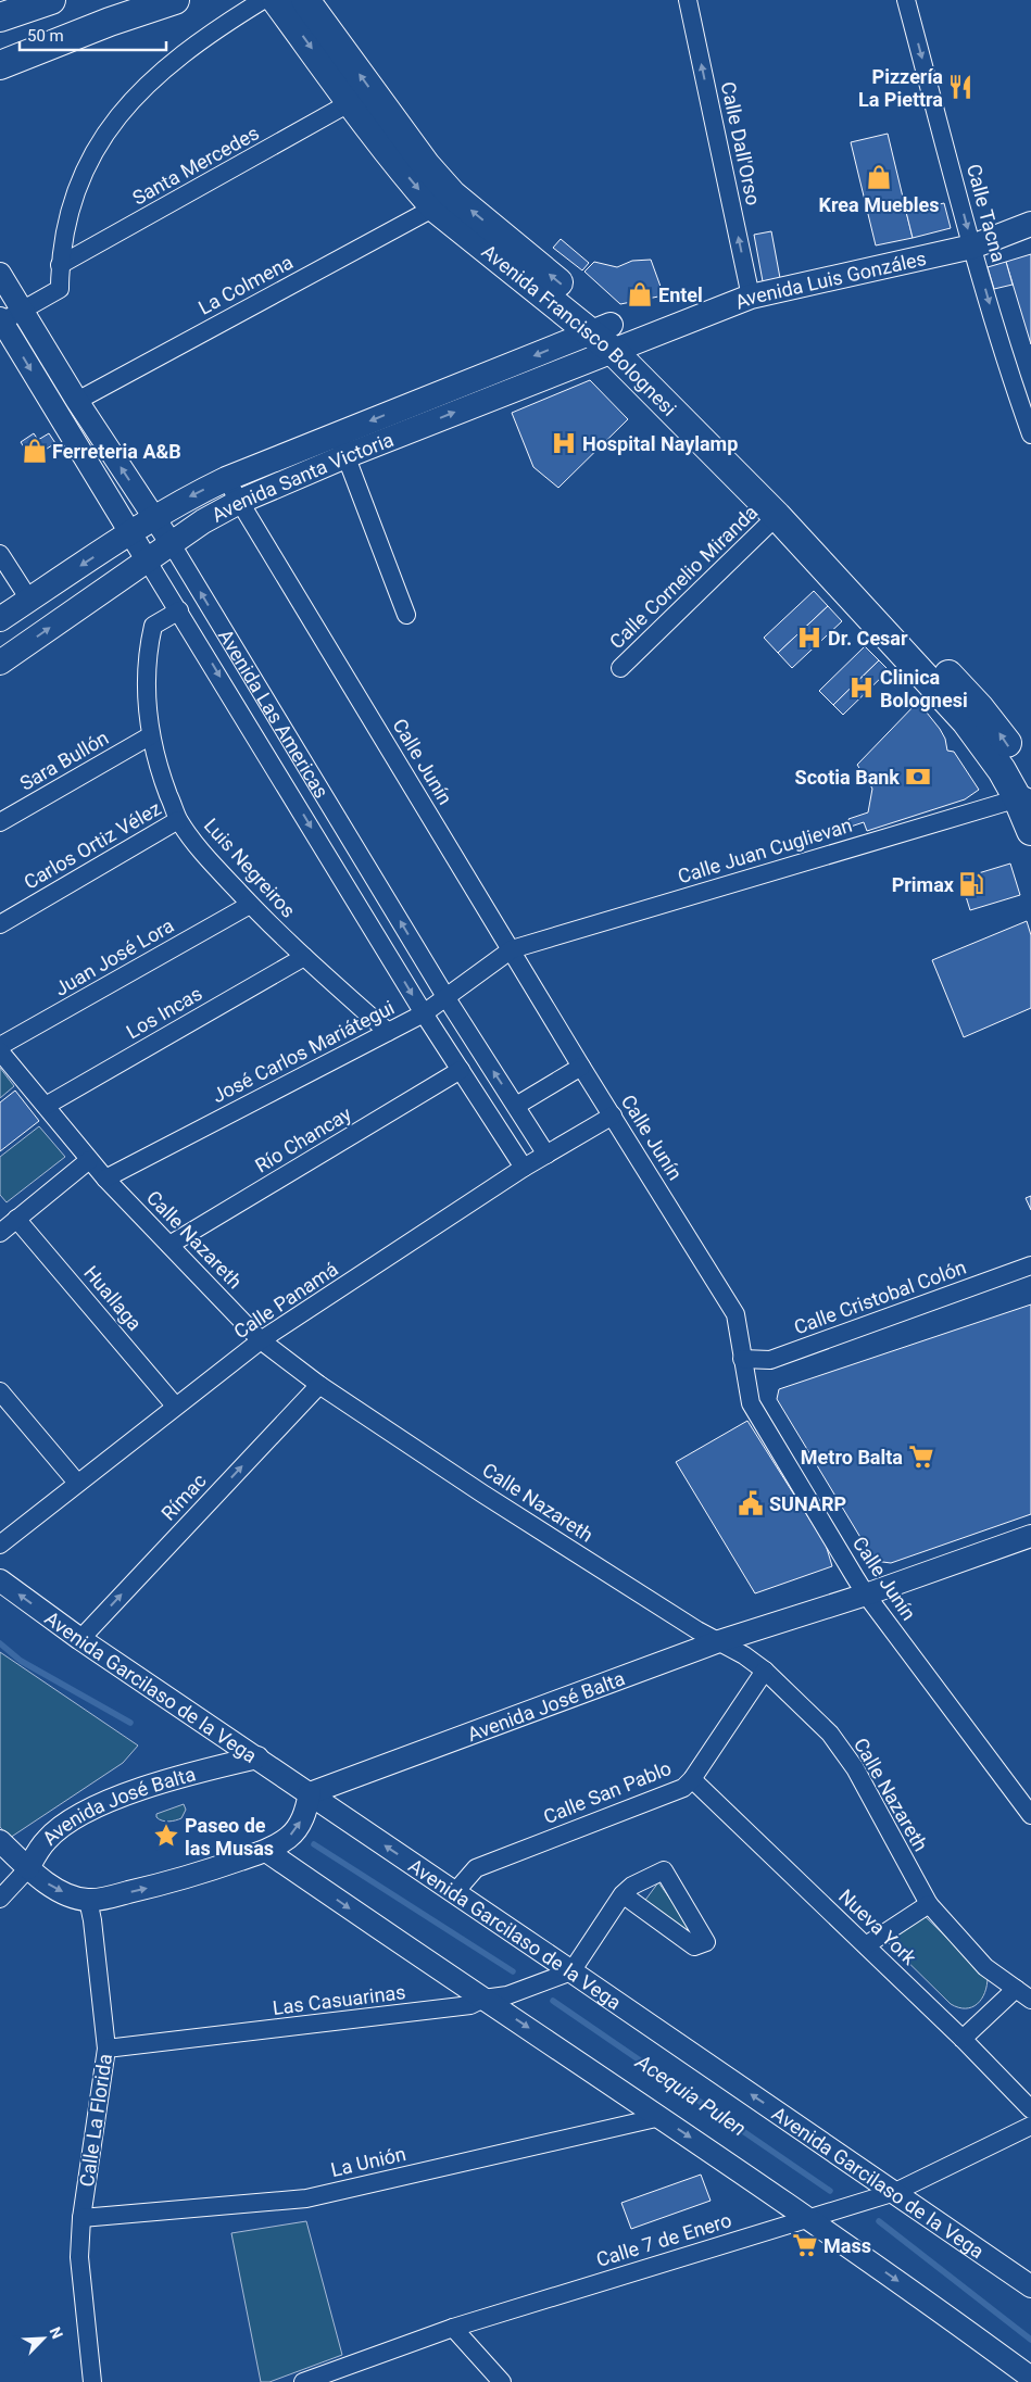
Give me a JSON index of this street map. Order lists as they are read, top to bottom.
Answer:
{
  "streets": {
    "main road": ["Avenida Luis Gonzáles", "Avenida Francisco Bolognesi", "Avenida Santa Victoria"],
    "street": [
      "Calle Dall'Orso",
      "Santa Mercedes",
      "Calle Tacna",
      "La Colmena",
      "Calle Cornelio Miranda",
      "Avenida Las Americas",
      "Sara Bullón",
      "Calle Junín",
      "Carlos Ortiz Vélez",
      "Calle Juan Cuglievan",
      "Luis Negreiros",
      "Juan José Lora",
      "Los Incas",
      "José Carlos Mariátegui",
      "Río Chancay",
      "Calle Nazareth",
      "Calle Cristobal Colón",
      "Huallaga",
      "Calle Panamá",
      "Rímac",
      "Avenida Garcilaso de la Vega",
      "Avenida José Balta",
      "Calle San Pablo",
      "Nueva York",
      "Las Casuarinas",
      "Calle La Florida",
      "La Unión",
      "Calle 7 de Enero"
    ]
  },
  "crossings": [
    ["Calle Dall'Orso", "Avenida Luis Gonzáles"],
    ["Santa Mercedes", "Avenida Francisco Bolognesi"],
    ["Calle Tacna", "Avenida Luis Gonzáles"],
    ["Avenida Luis Gonzáles", "Avenida Francisco Bolognesi"],
    ["Avenida Luis Gonzáles", "Avenida Santa Victoria"],
    ["La Colmena", "Avenida Francisco Bolognesi"],
    ["La Colmena", "Avenida Las Americas"],
    ["Avenida Francisco Bolognesi", "Avenida Santa Victoria"],
    ["Avenida Francisco Bolognesi", "Calle Cornelio Miranda"],
    ["Avenida Francisco Bolognesi", "Calle Juan Cuglievan"],
    ["Avenida Santa Victoria", "Avenida Las Americas"],
    ["Avenida Santa Victoria", "Calle Junín"],
    ["Avenida Las Americas", "Luis Negreiros"],
    ["Avenida Las Americas", "José Carlos Mariátegui"],
    ["Avenida Las Americas", "Río Chancay"],
    ["Avenida Las Americas", "Calle Panamá"],
    ["Sara Bullón", "Luis Negreiros"],
    ["Calle Junín", "Calle Juan Cuglievan"],
    ["Calle Junín", "José Carlos Mariátegui"],
    ["Calle Junín", "Calle Cristobal Colón"],
    ["Calle Junín", "Calle Panamá"],
    ["Calle Junín", "Avenida José Balta"],
    ["Carlos Ortiz Vélez", "Luis Negreiros"],
    ["Calle Juan Cuglievan", "José Carlos Mariátegui"],
    ["Luis Negreiros", "Juan José Lora"],
    ["Luis Negreiros", "Los Incas"],
    ["Luis Negreiros", "José Carlos Mariátegui"],
    ["Los Incas", "Calle Nazareth"],
    ["José Carlos Mariátegui", "Calle Nazareth"],
    ["Río Chancay", "Calle Nazareth"],
    ["Calle Nazareth", "Calle Panamá"],
    ["Calle Nazareth", "Rímac"],
    ["Calle Nazareth", "Avenida José Balta"],
    ["Calle Nazareth", "Calle San Pablo"],
    ["Huallaga", "Calle Panamá"],
    ["Rímac", "Avenida Garcilaso de la Vega"],
    ["Avenida Garcilaso de la Vega", "Avenida José Balta"],
    ["Avenida Garcilaso de la Vega", "Calle San Pablo"],
    ["Avenida Garcilaso de la Vega", "Las Casuarinas"],
    ["Avenida Garcilaso de la Vega", "Calle 7 de Enero"],
    ["Calle San Pablo", "Nueva York"],
    ["Las Casuarinas", "Calle La Florida"],
    ["Calle La Florida", "La Unión"]
  ],
  "one_way": ["Calle Dall'Orso", "Calle Tacna", "Rímac"],
  "water": ["Acequia Pulen"],
  "places": {
    "restaurant": ["Pizzería La Piettra"],
    "shop": ["Krea Muebles", "Entel", "Ferreteria A&B"],
    "hospital": ["Hospital Naylamp", "Dr. Cesar", "Clinica Bolognesi"],
    "bank": ["Scotia Bank"],
    "fuel station": ["Primax"],
    "supermarket": ["Metro Balta", "Mass"],
    "public building": ["SUNARP"],
    "place": ["Paseo de las Musas"]
  },
  "scale_bar": "50 m",
  "north": "top right"
}
